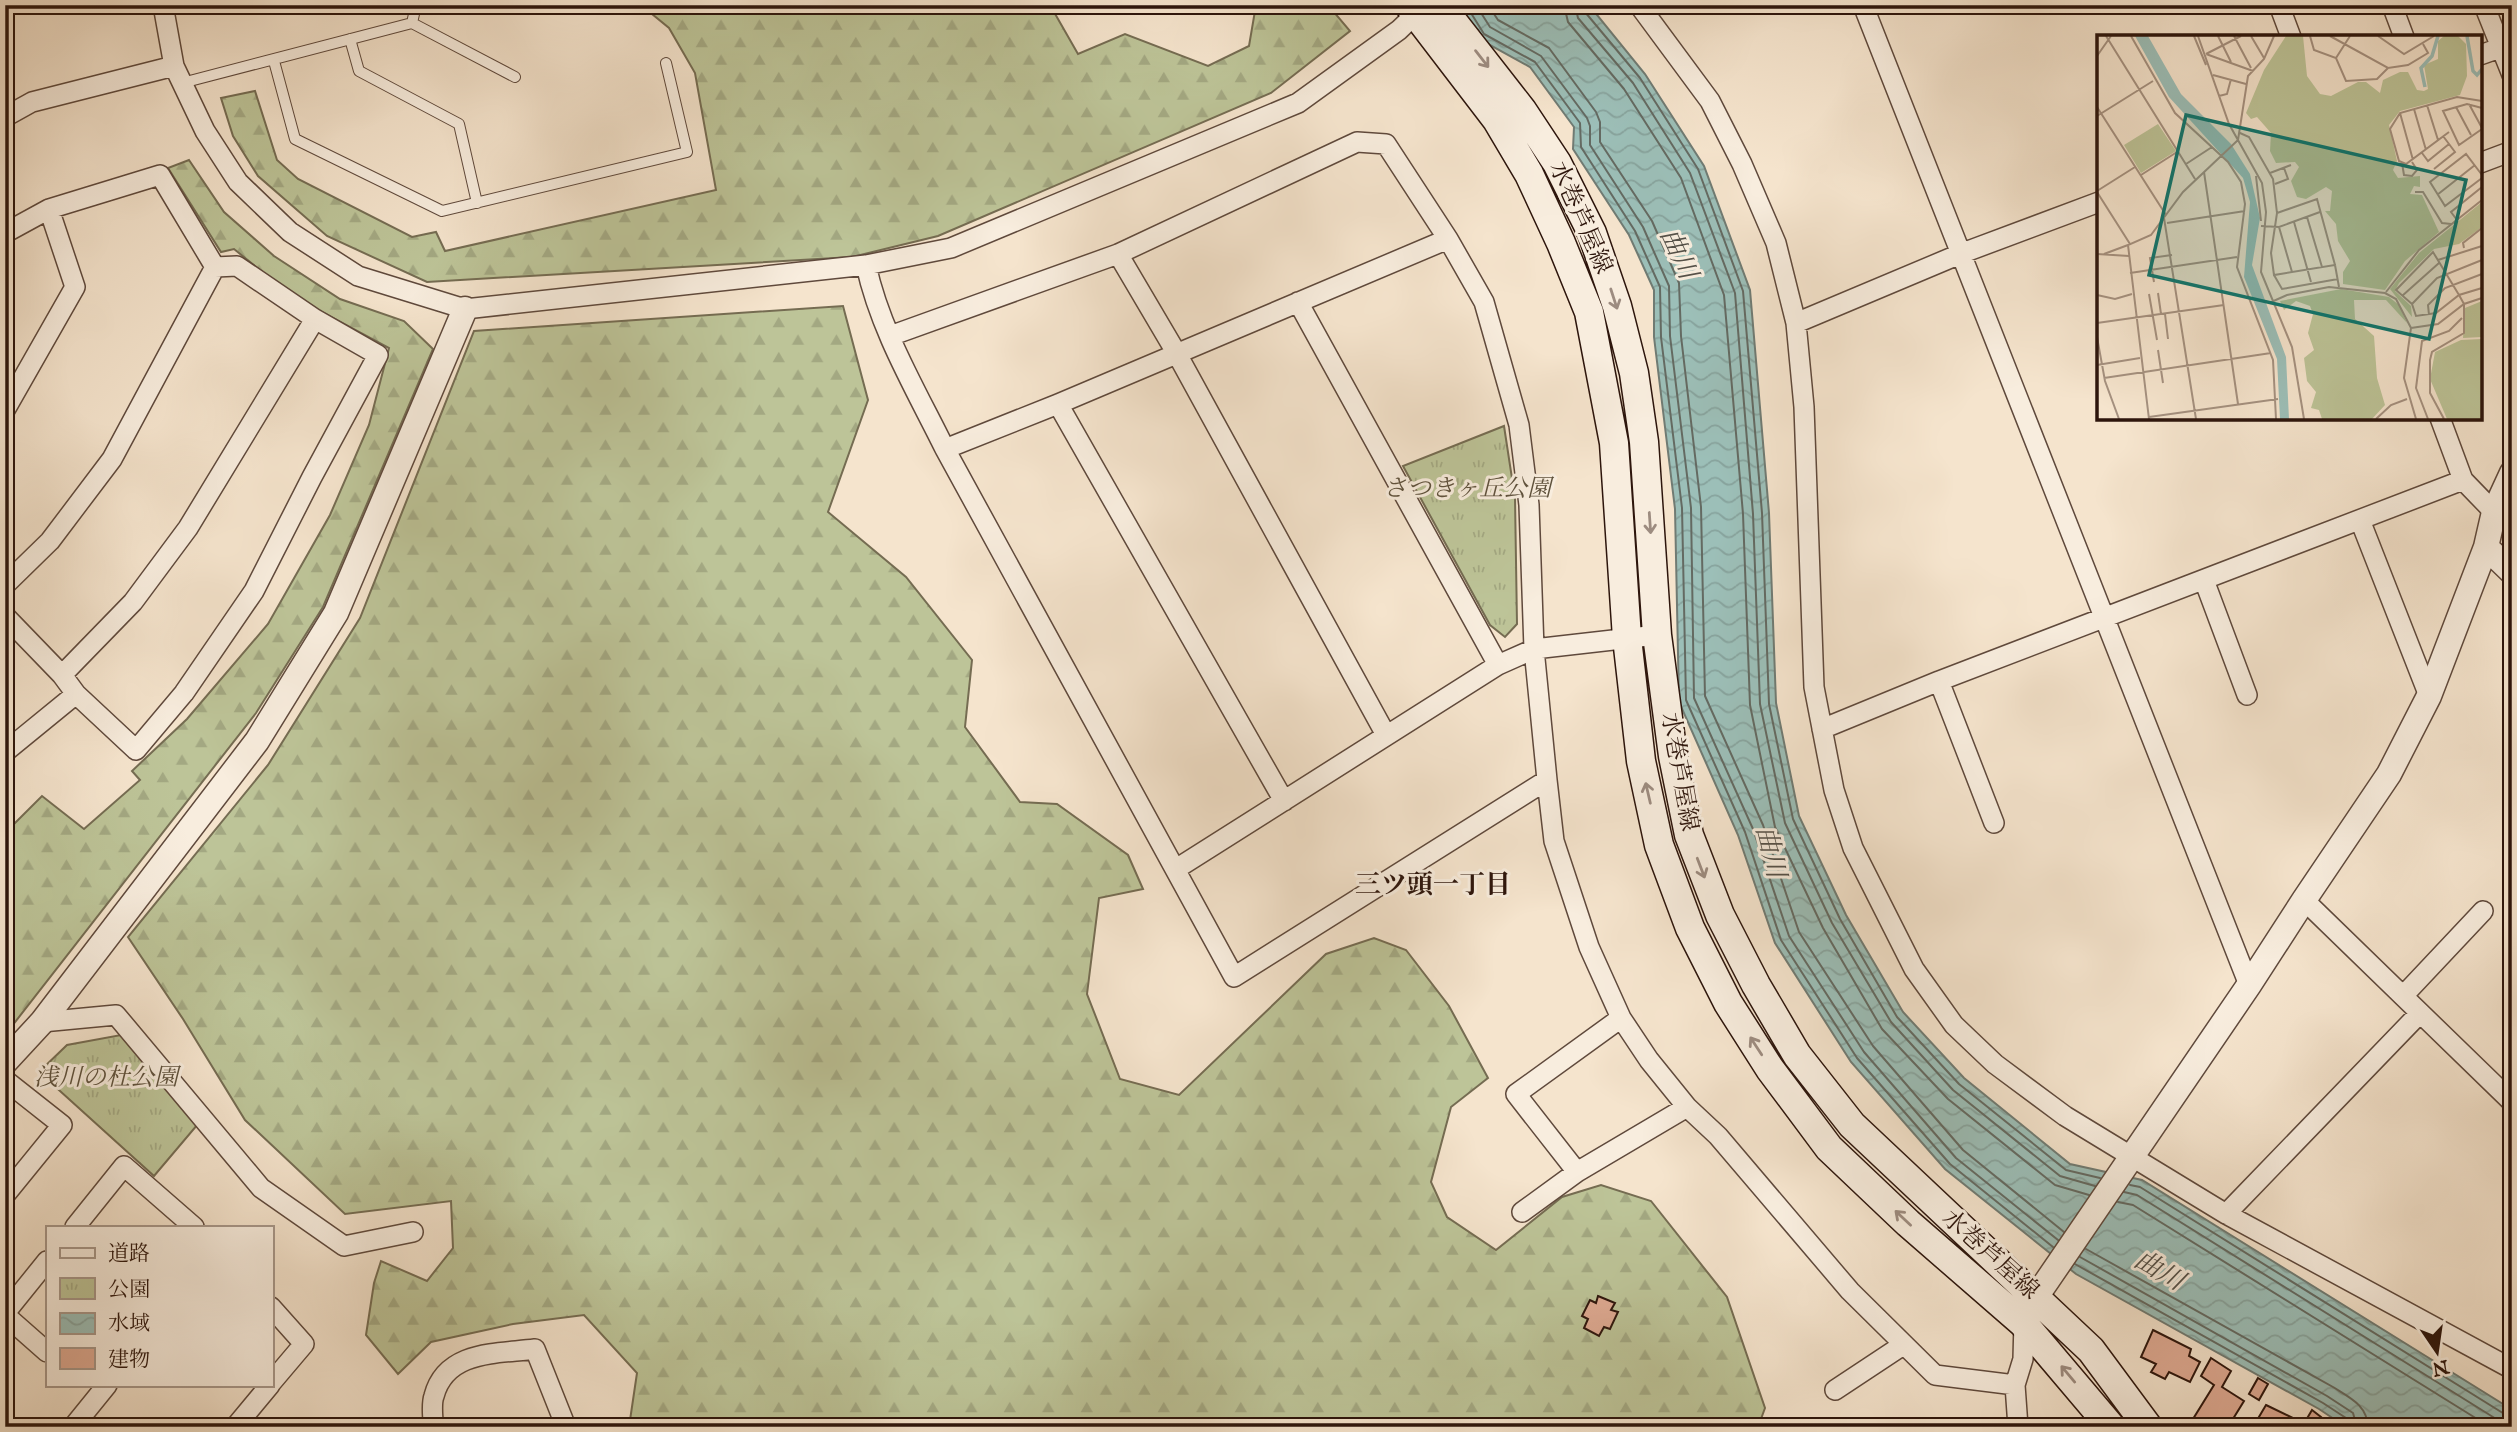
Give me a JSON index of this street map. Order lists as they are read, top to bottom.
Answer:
{
  "streets": {
    "main road": ["水巻芦屋線"]
  },
  "districts": ["三ツ頭一丁目"],
  "water": ["曲川"],
  "parks": ["さつきヶ丘公園", "浅川の杜公園"],
  "legend": [
    "道路",
    "公園",
    "水域",
    "建物"
  ],
  "north": "bottom"
}
